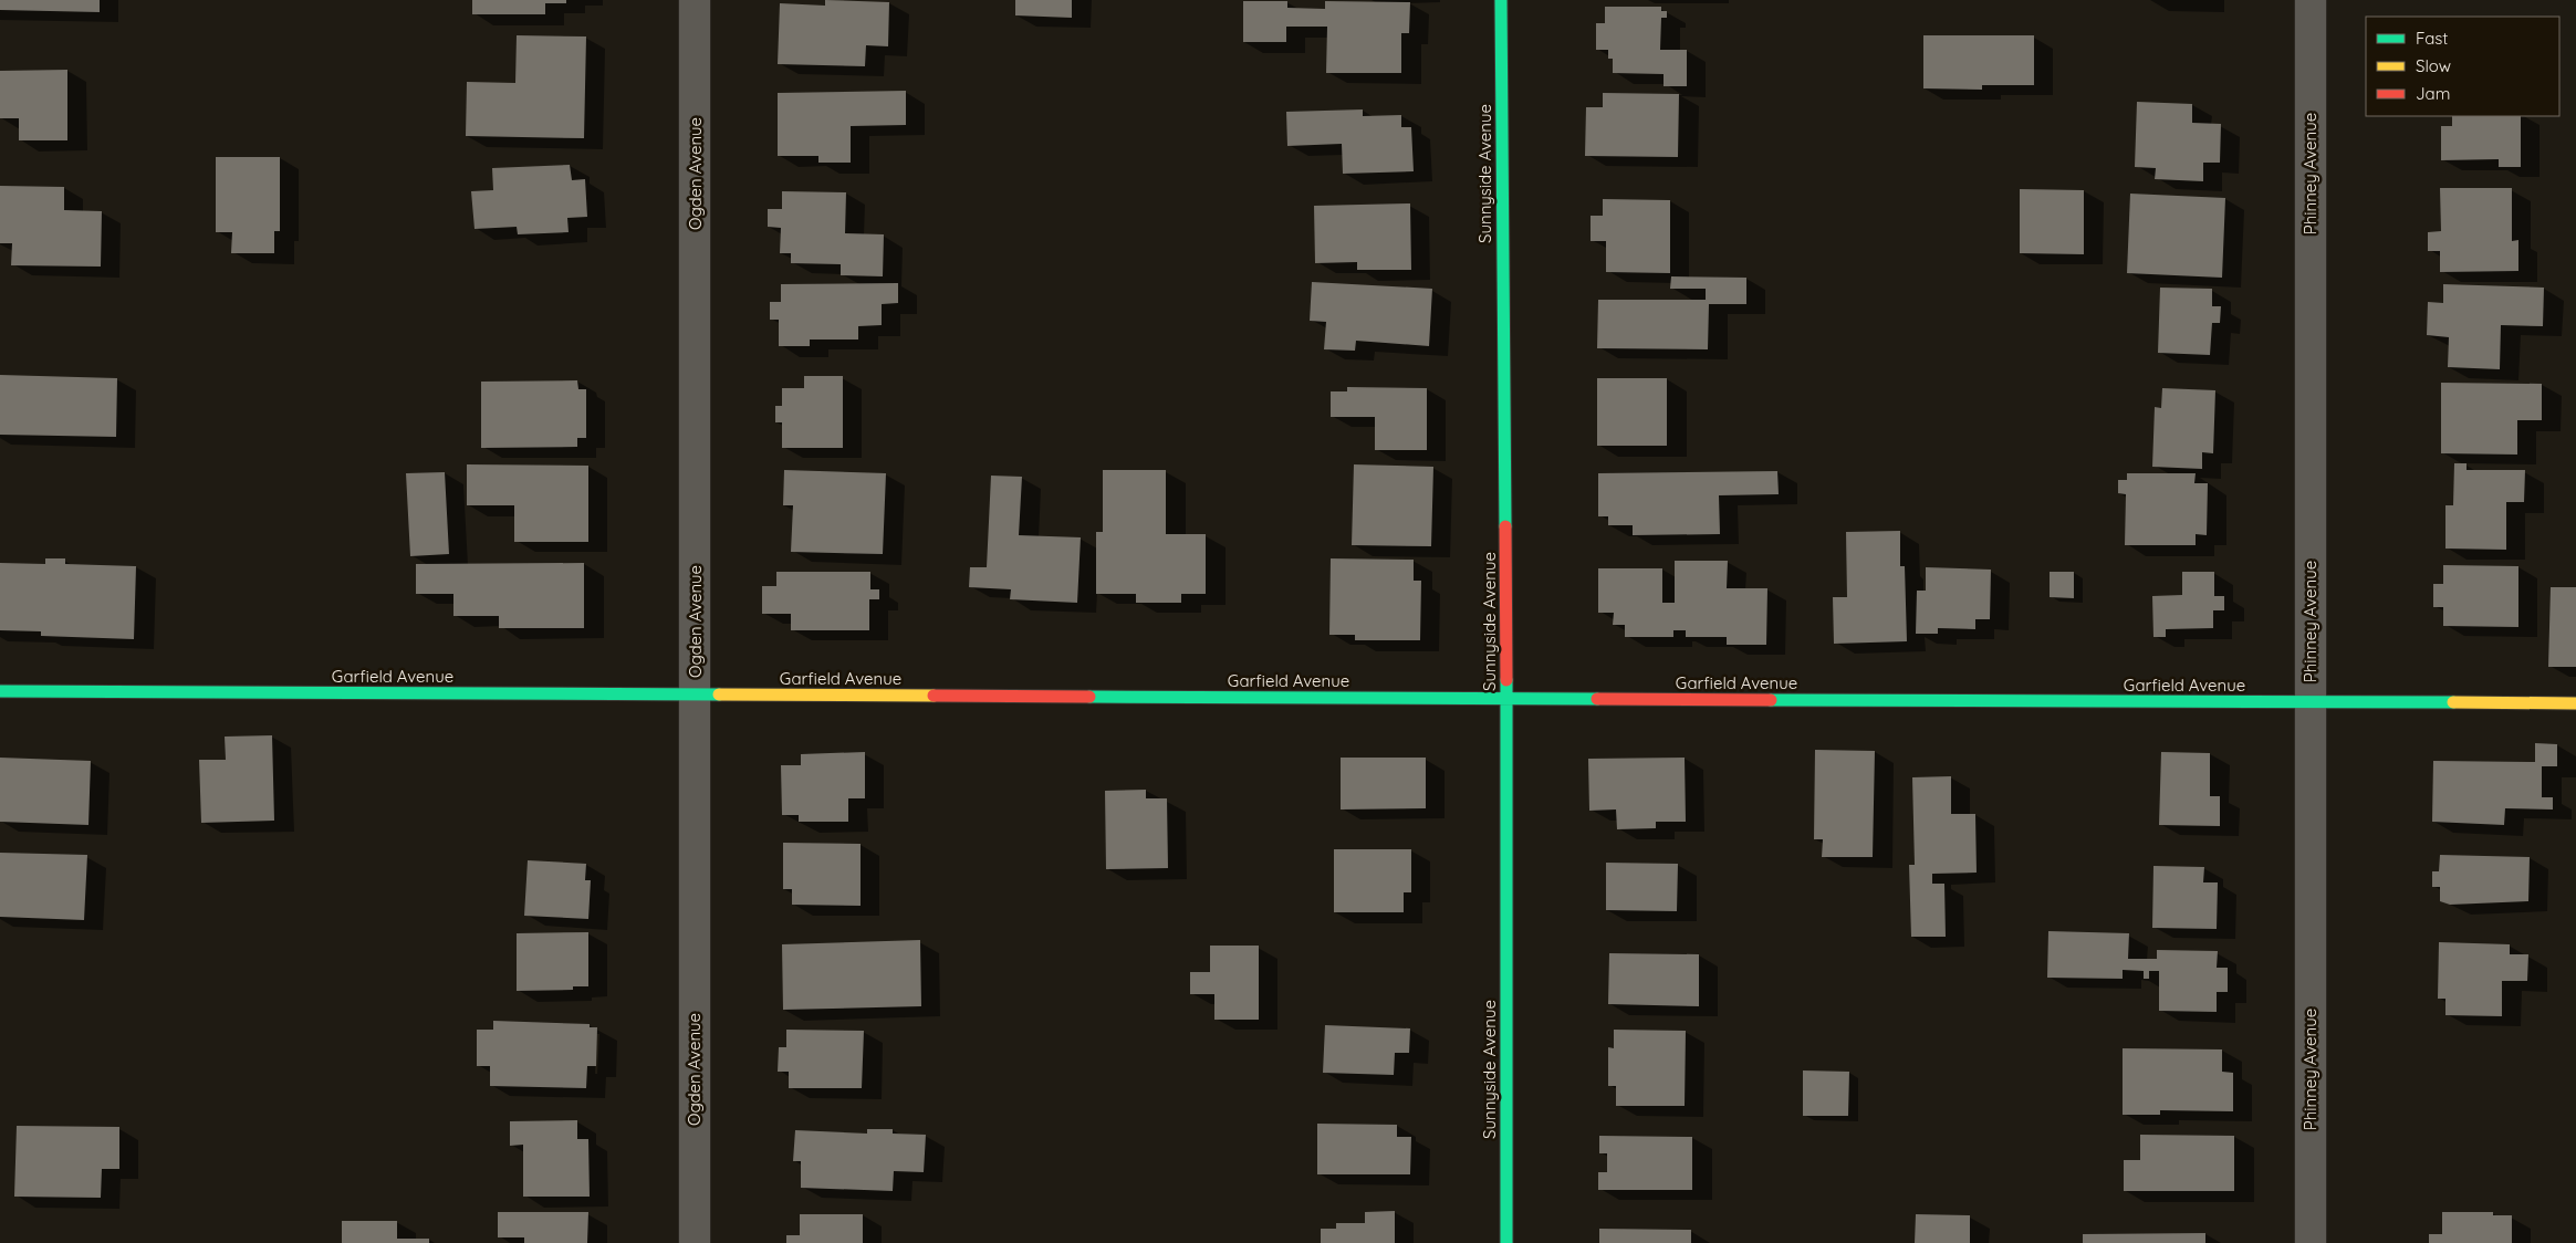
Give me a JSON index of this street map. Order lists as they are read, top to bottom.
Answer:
{
  "streets": {
    "street": [
      "Ogden Avenue",
      "Sunnyside Avenue",
      "Phinney Avenue",
      "Garfield Avenue"
    ]
  },
  "crossings": [
    ["Ogden Avenue", "Garfield Avenue"],
    ["Sunnyside Avenue", "Garfield Avenue"],
    ["Phinney Avenue", "Garfield Avenue"]
  ],
  "legend": ["Fast", "Slow", "Jam"]
}
